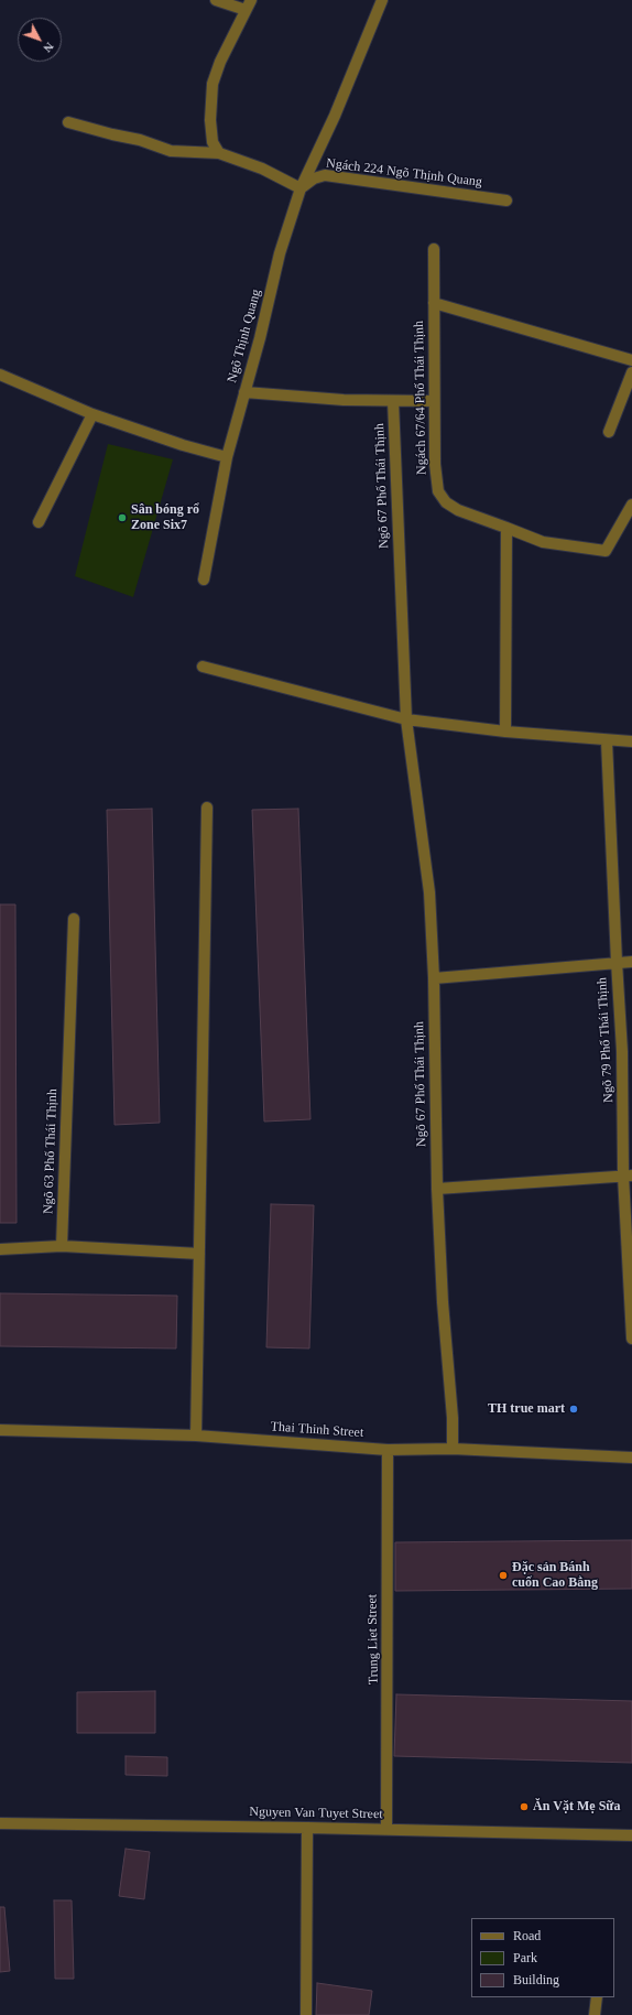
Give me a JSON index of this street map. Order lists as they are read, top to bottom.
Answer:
{
  "streets": {
    "street": [
      "Ngách 224 Ngõ Thịnh Quang",
      "Ngõ Thịnh Quang",
      "Ngách 67/64 Phố Thái Thịnh",
      "Ngõ 67 Phố Thái Thịnh",
      "Ngõ 79 Phố Thái Thịnh",
      "Ngõ 63 Phố Thái Thịnh",
      "Thai Thinh Street",
      "Trung Liet Street",
      "Nguyen Van Tuyet Street"
    ]
  },
  "crossings": [
    ["Ngách 224 Ngõ Thịnh Quang", "Ngõ Thịnh Quang"],
    ["Ngõ 67 Phố Thái Thịnh", "Thai Thinh Street"],
    ["Thai Thinh Street", "Trung Liet Street"],
    ["Trung Liet Street", "Nguyen Van Tuyet Street"]
  ],
  "places": [
    "Sân bóng rổ Zone Six7",
    "TH true mart",
    "Đặc sản Bánh cuốn Cao Bằng",
    "Ăn Vặt Mẹ Sữa"
  ],
  "legend": ["Road", "Park", "Building"],
  "north": "bottom right"
}
